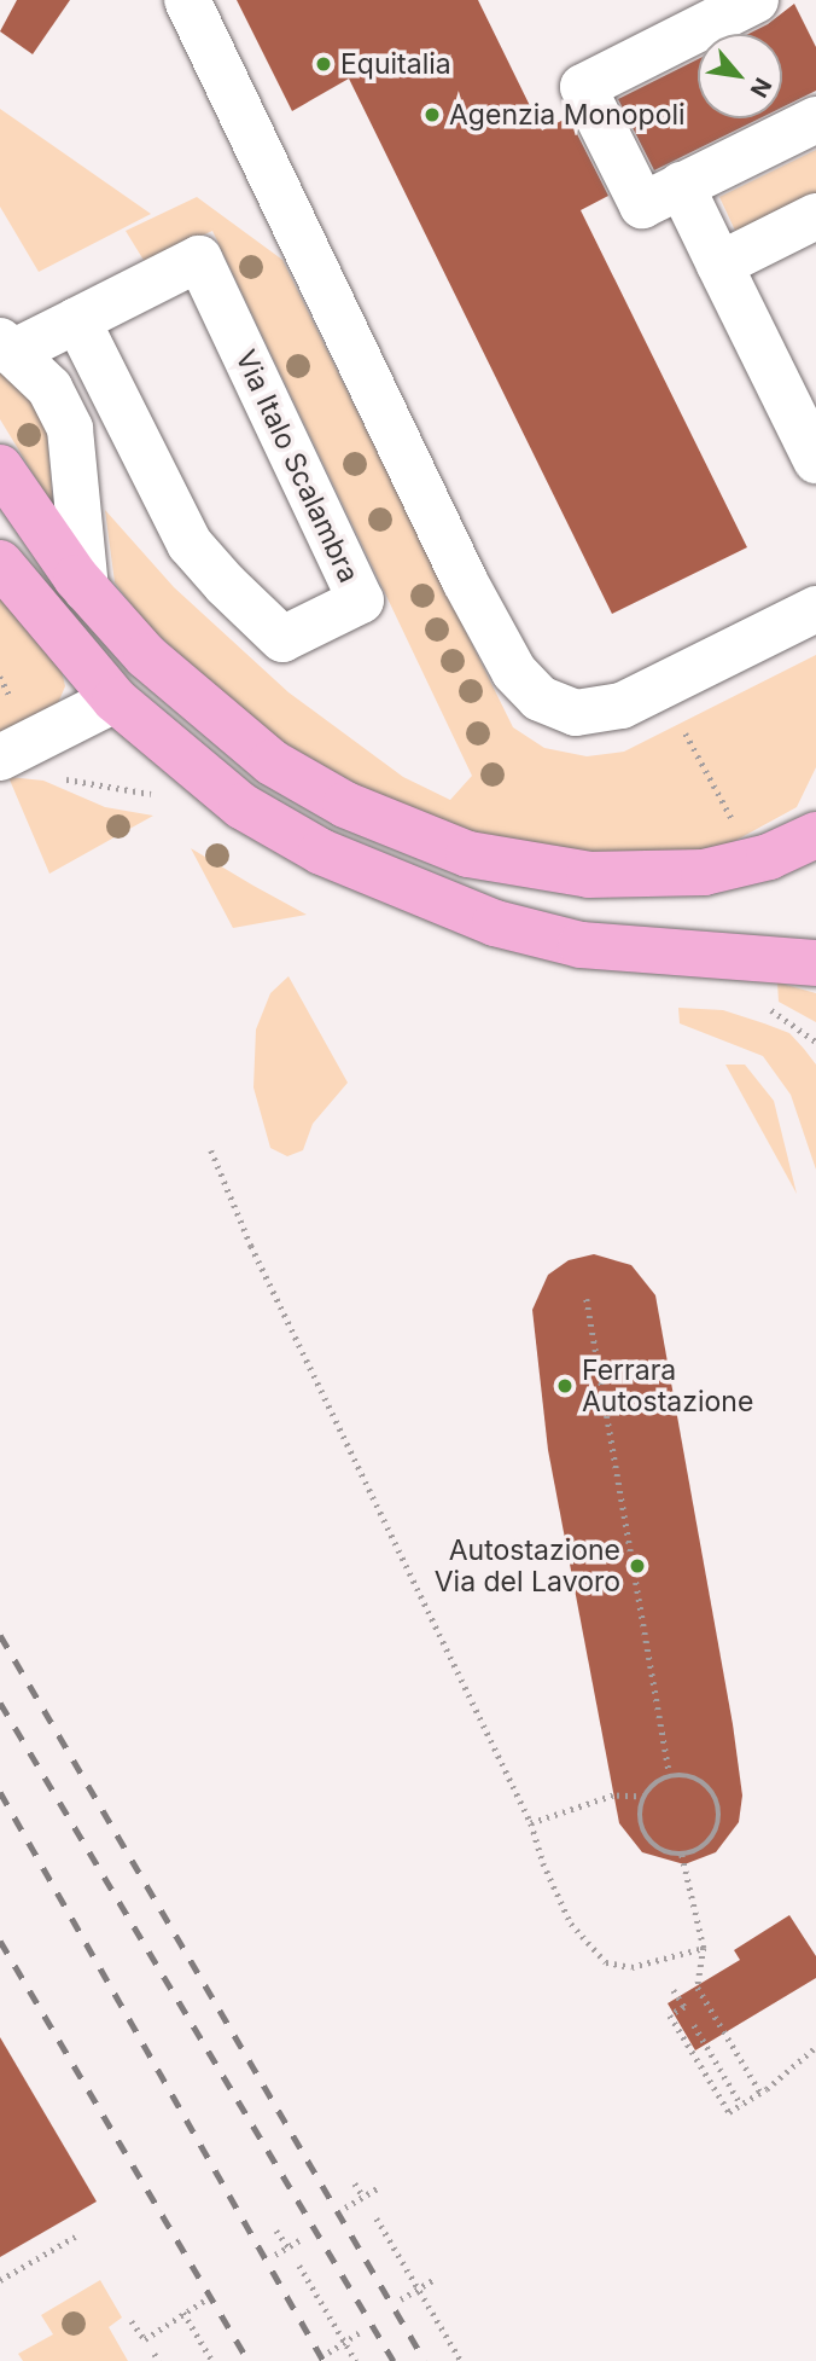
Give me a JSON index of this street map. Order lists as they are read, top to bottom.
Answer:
{
  "streets": {
    "street": ["Via Italo Scalambra"]
  },
  "places": [
    "Equitalia",
    "Agenzia Monopoli",
    "Ferrara Autostazione",
    "Autostazione Via del Lavoro"
  ],
  "north": "bottom right"
}
